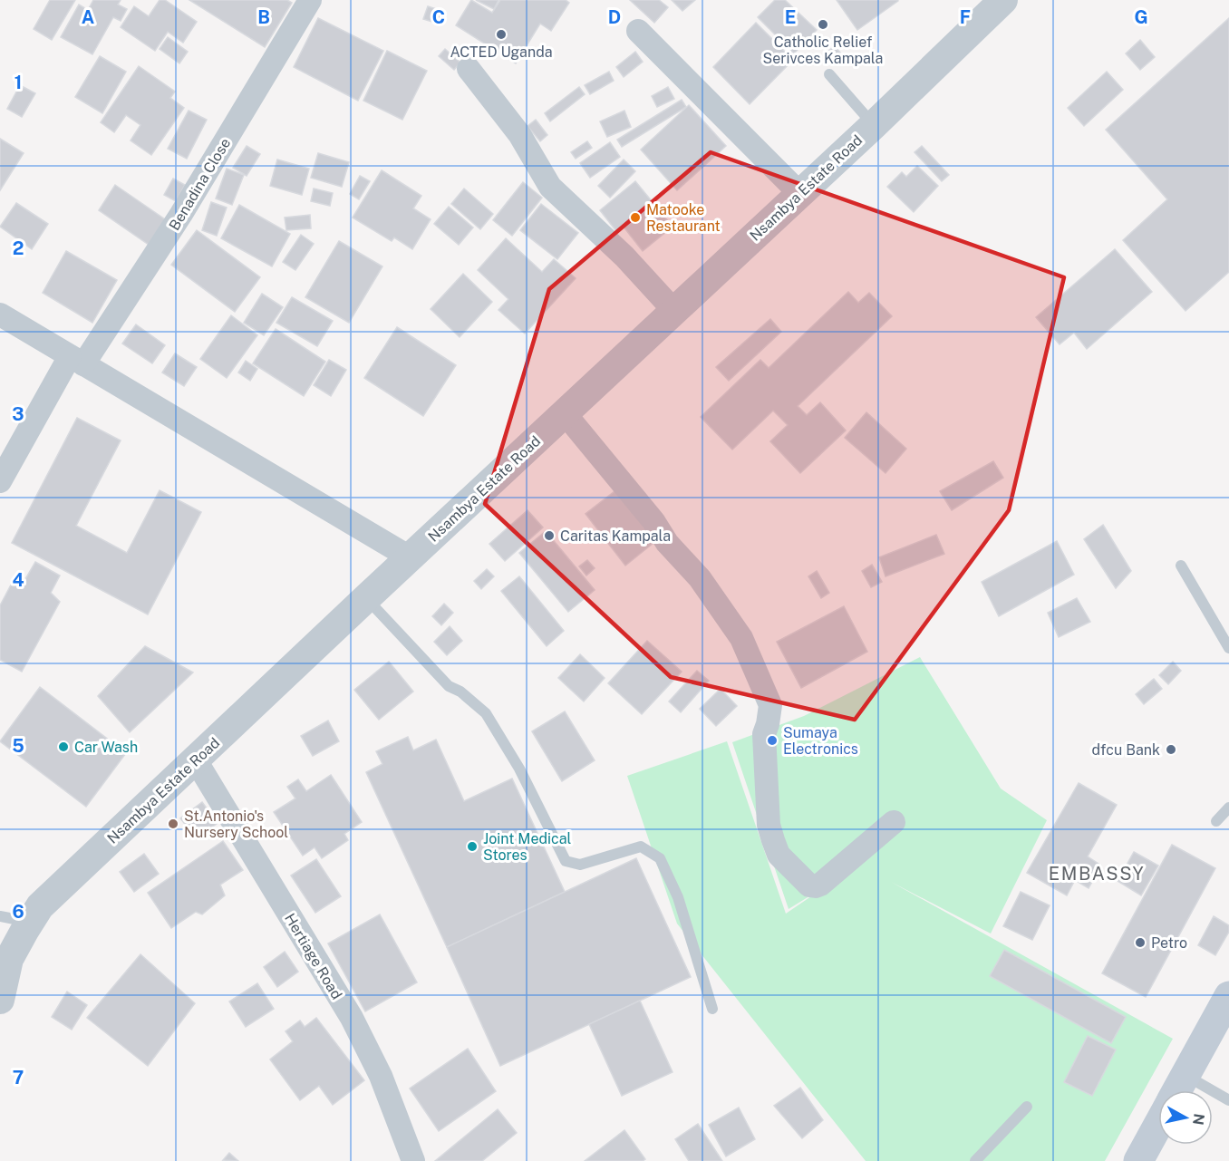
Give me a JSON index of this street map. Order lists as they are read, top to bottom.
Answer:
{
  "streets": {
    "street": ["Benadina Close", "Nsambya Estate Road", "Hertiage Road"]
  },
  "crossings": [
    ["Nsambya Estate Road", "Hertiage Road"]
  ],
  "districts": ["EMBASSY"],
  "places": [
    "Catholic Relief Serivces Kampala",
    "ACTED Uganda",
    "Matooke Restaurant",
    "Caritas Kampala",
    "Sumaya Electronics",
    "Car Wash",
    "dfcu Bank",
    "St.Antonio's Nursery School",
    "Joint Medical Stores",
    "Petro"
  ],
  "north": "right",
  "grid": {
    "columns": [
      "A",
      "B",
      "C",
      "D",
      "E",
      "F",
      "G"
    ],
    "rows": [
      "1",
      "2",
      "3",
      "4",
      "5",
      "6",
      "7"
    ]
  }
}
